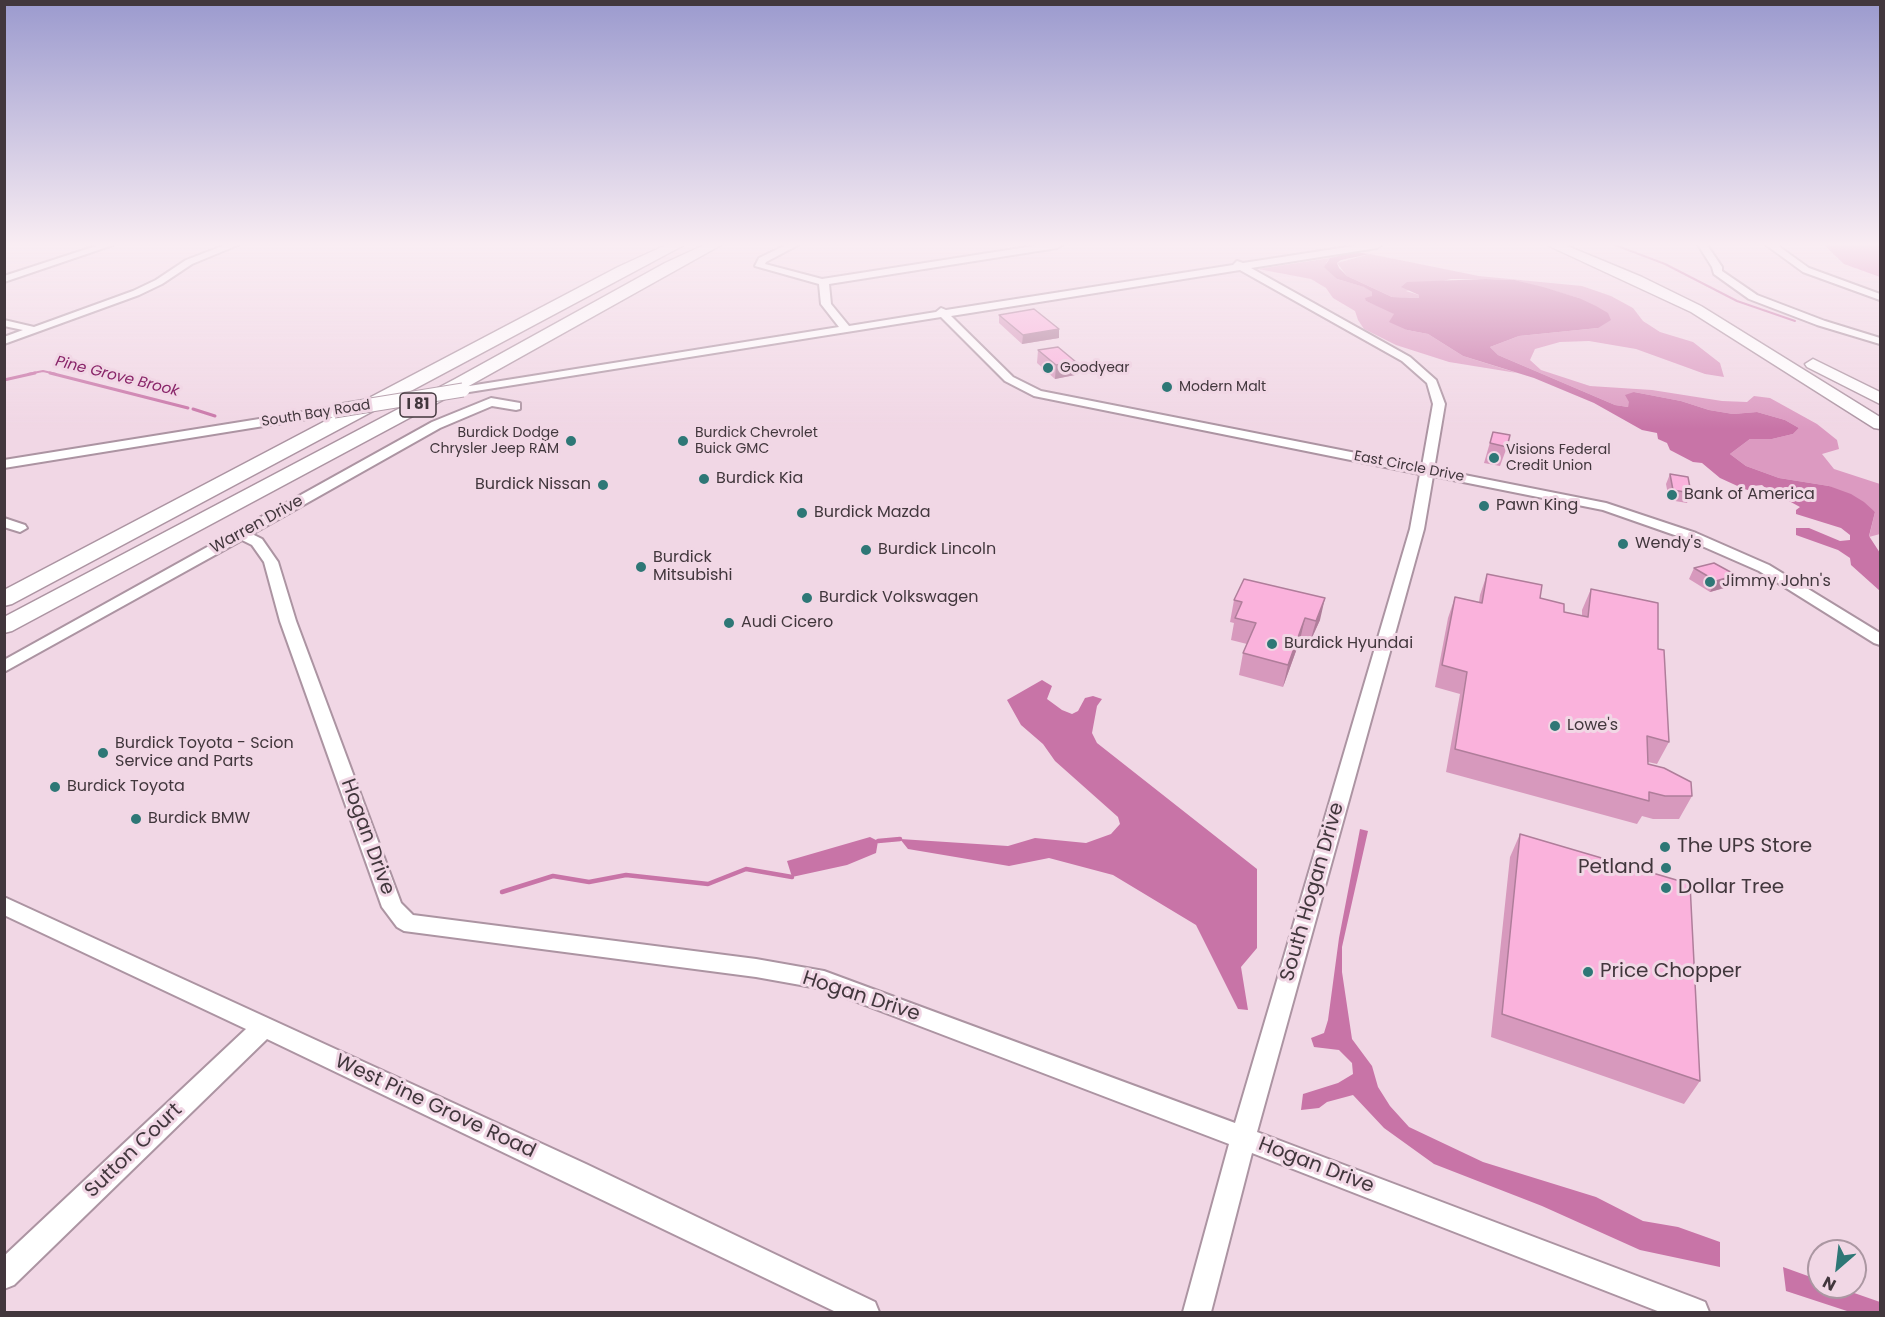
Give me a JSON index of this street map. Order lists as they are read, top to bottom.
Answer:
{
  "streets": {
    "highway": ["I 81"],
    "street": [
      "South Bay Road",
      "East Circle Drive",
      "Warren Drive",
      "Hogan Drive",
      "South Hogan Drive",
      "West Pine Grove Road",
      "Sutton Court"
    ]
  },
  "crossings": [
    ["South Bay Road", "East Circle Drive"],
    ["East Circle Drive", "South Hogan Drive"],
    ["Warren Drive", "Hogan Drive"],
    ["Hogan Drive", "South Hogan Drive"],
    ["West Pine Grove Road", "Sutton Court"]
  ],
  "water": ["Pine Grove Brook"],
  "places": [
    "Goodyear",
    "Modern Malt",
    "Burdick Dodge Chrysler Jeep RAM",
    "Burdick Chevrolet Buick GMC",
    "Visions Federal Credit Union",
    "Burdick Kia",
    "Burdick Nissan",
    "Bank of America",
    "Pawn King",
    "Burdick Mazda",
    "Wendy's",
    "Burdick Lincoln",
    "Burdick Mitsubishi",
    "Jimmy John's",
    "Burdick Volkswagen",
    "Audi Cicero",
    "Burdick Hyundai",
    "Lowe's",
    "Burdick Toyota - Scion Service and Parts",
    "Burdick Toyota",
    "Burdick BMW",
    "The UPS Store",
    "Petland",
    "Dollar Tree",
    "Price Chopper"
  ],
  "north": "bottom left"
}
